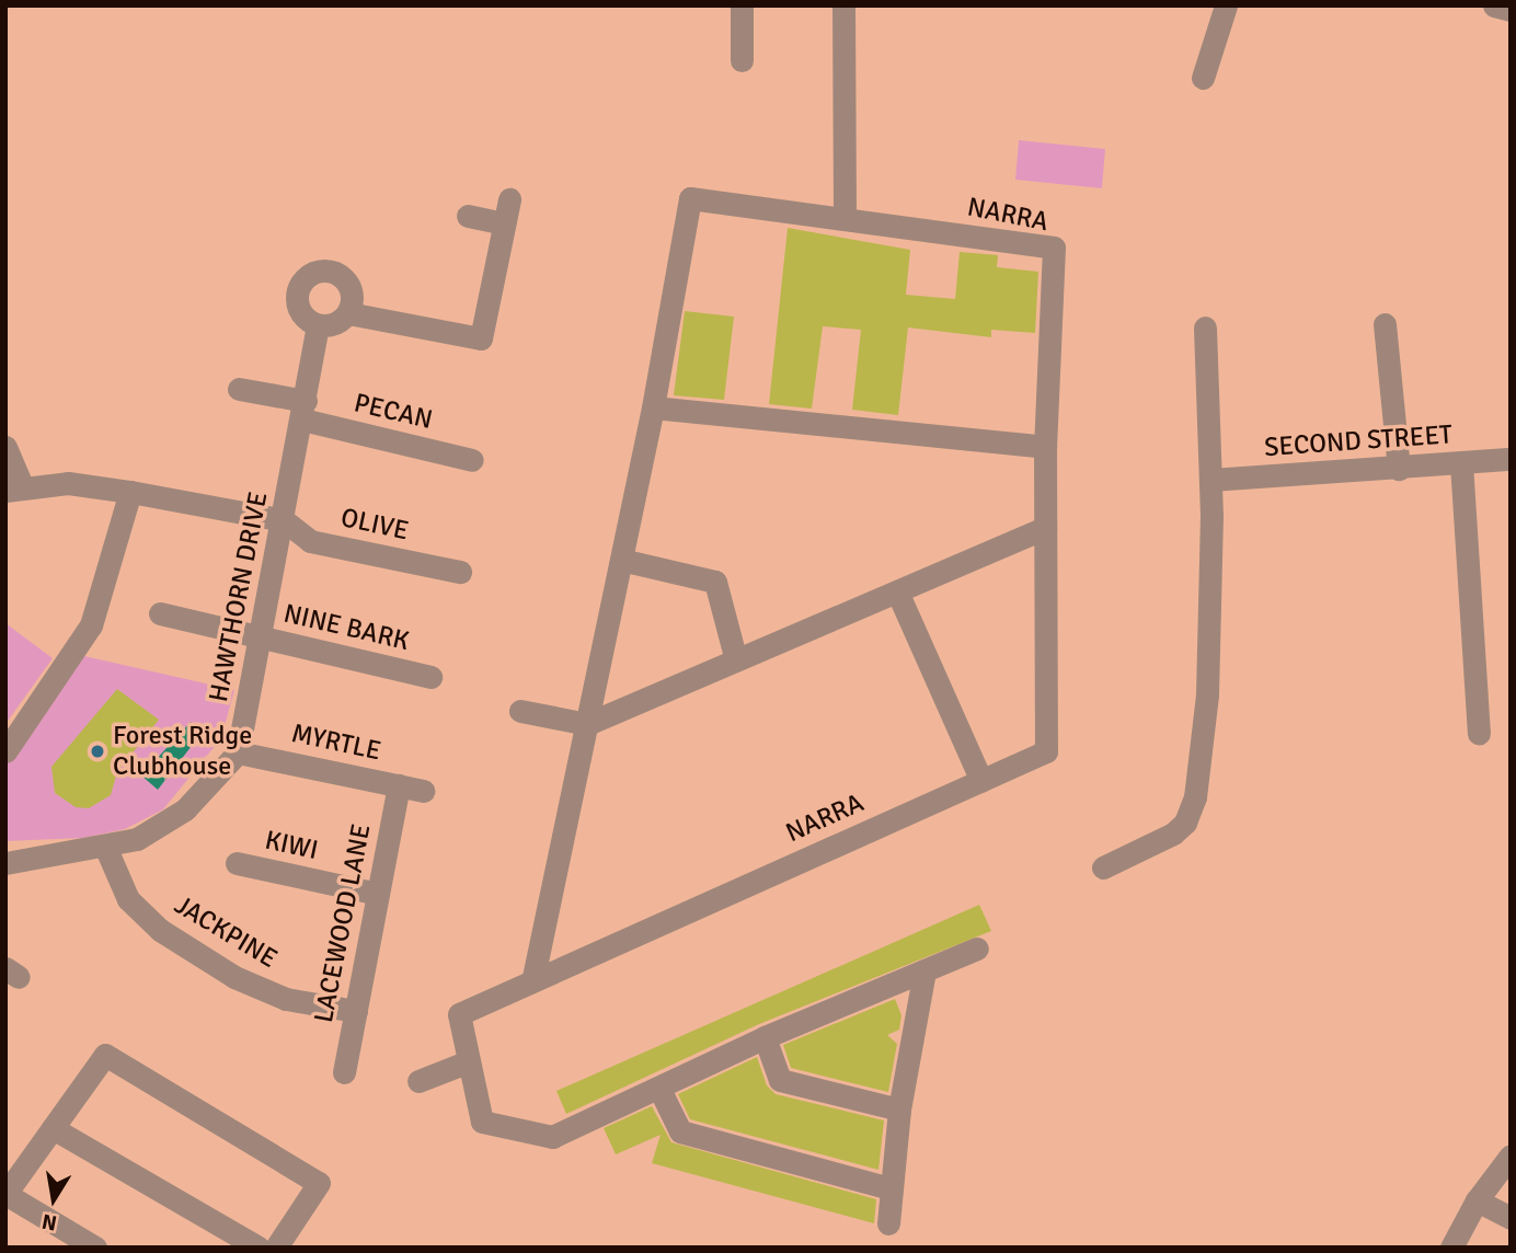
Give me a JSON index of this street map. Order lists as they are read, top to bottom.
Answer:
{
  "streets": {
    "street": [
      "NARRA",
      "PECAN",
      "SECOND STREET",
      "OLIVE",
      "HAWTHORN DRIVE",
      "NINE BARK",
      "MYRTLE",
      "KIWI",
      "LACEWOOD LANE",
      "JACKPINE"
    ]
  },
  "crossings": [
    ["PECAN", "HAWTHORN DRIVE"],
    ["OLIVE", "HAWTHORN DRIVE"],
    ["HAWTHORN DRIVE", "NINE BARK"],
    ["HAWTHORN DRIVE", "MYRTLE"],
    ["MYRTLE", "LACEWOOD LANE"],
    ["KIWI", "LACEWOOD LANE"],
    ["LACEWOOD LANE", "JACKPINE"]
  ],
  "places": ["Forest Ridge Clubhouse"],
  "north": "bottom"
}
